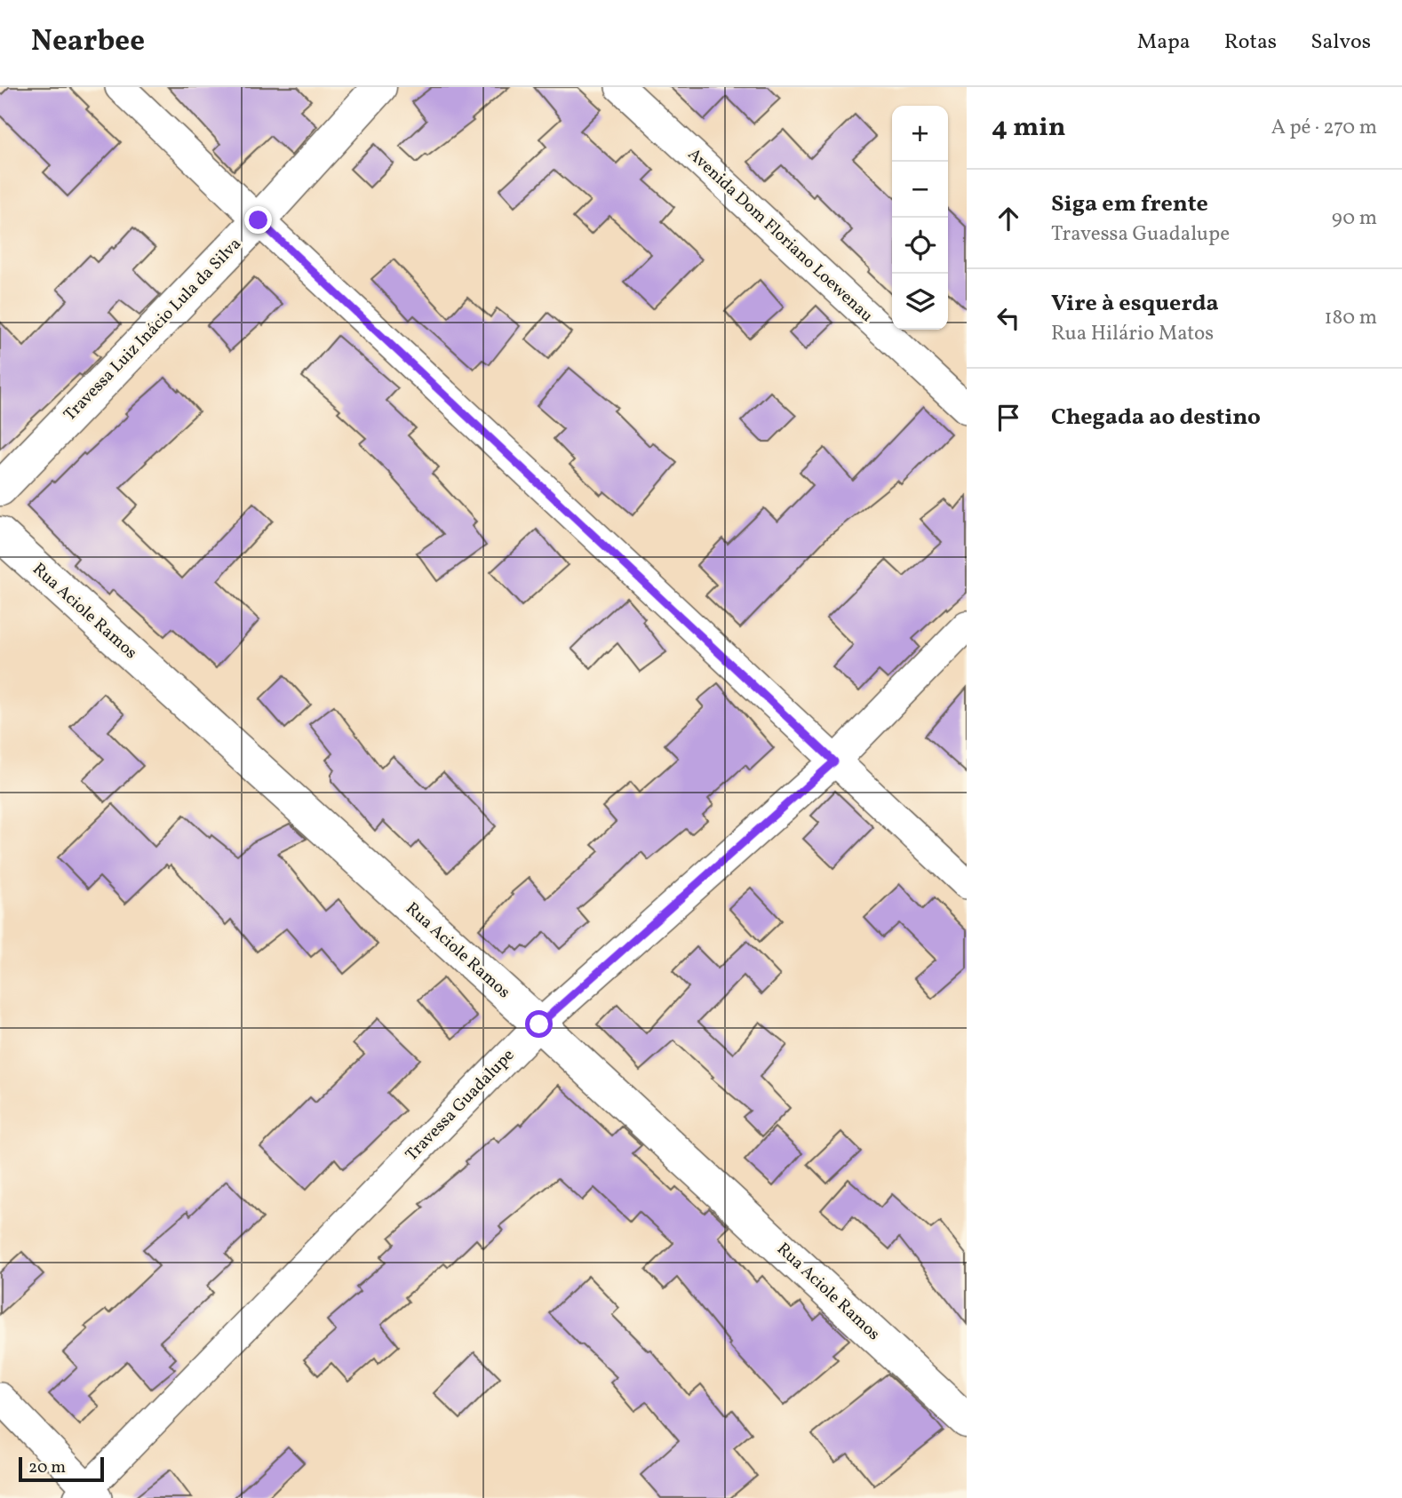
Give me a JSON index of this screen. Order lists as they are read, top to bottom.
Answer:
{
  "streets": {
    "street": [
      "Avenida Dom Floriano Loewenau",
      "Travessa Luiz Inácio Lula da Silva",
      "Rua Aciole Ramos",
      "Travessa Guadalupe"
    ]
  },
  "crossings": [
    ["Rua Aciole Ramos", "Travessa Guadalupe"]
  ],
  "scale_bar": "20 m",
  "page": {
    "header": "Nearbee",
    "nav": ["Mapa", "Rotas", "Salvos"],
    "heading": ["4 min", "A pé · 270 m"],
    "map_buttons": ["+", "−"],
    "list": [
      ["Siga em frente", "Travessa Guadalupe", "90 m"],
      ["Vire à esquerda", "Rua Hilário Matos", "180 m"],
      "Chegada ao destino"
    ],
    "scale": "20 m"
  }
}
